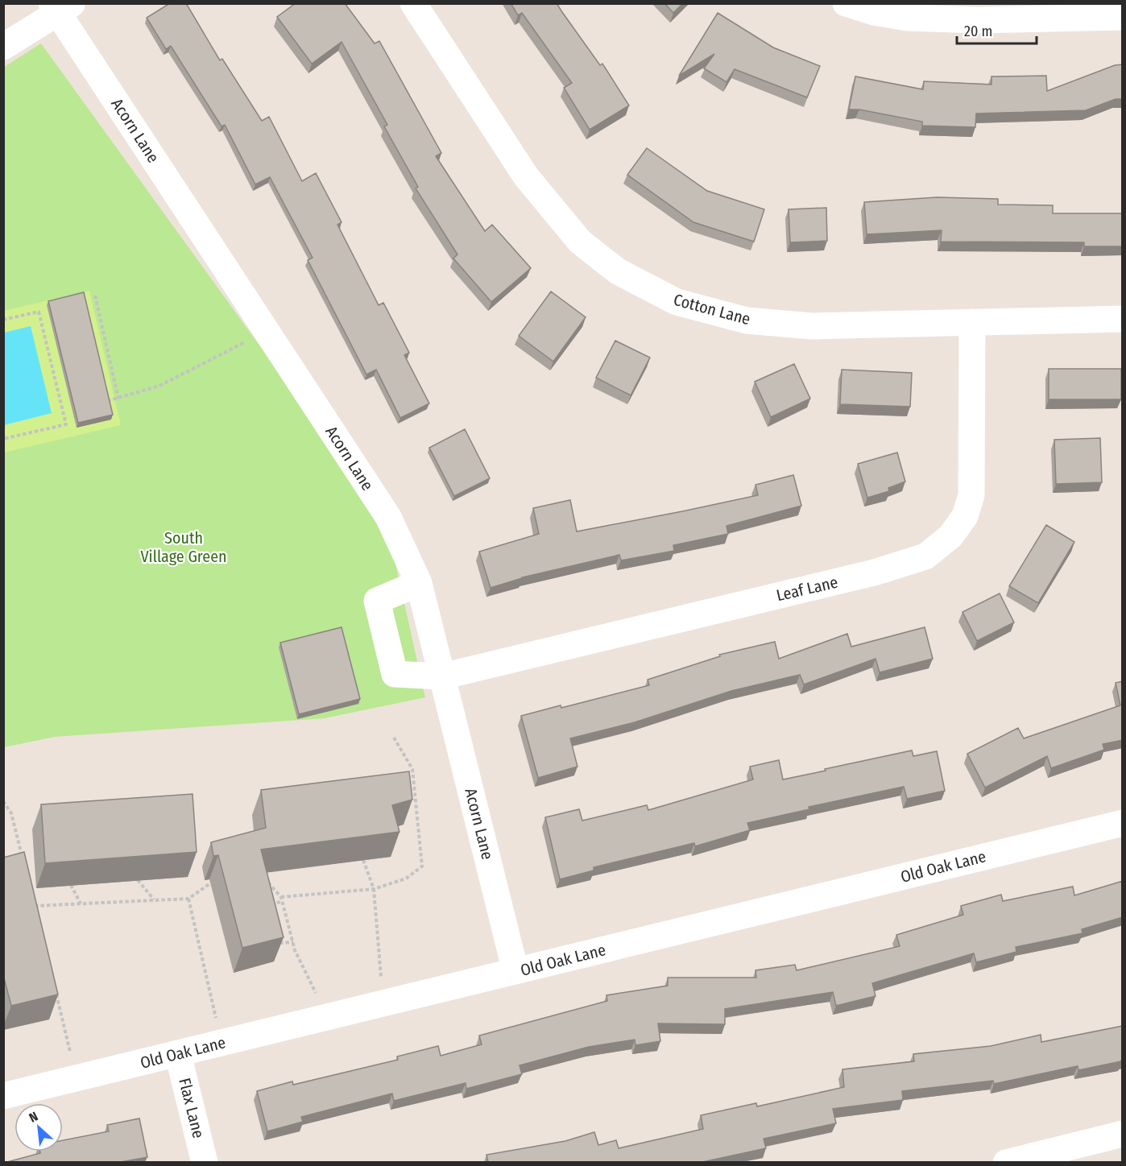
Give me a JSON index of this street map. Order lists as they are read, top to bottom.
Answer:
{
  "streets": {
    "street": [
      "Acorn Lane",
      "Cotton Lane",
      "Leaf Lane",
      "Old Oak Lane",
      "Flax Lane"
    ]
  },
  "crossings": [
    ["Acorn Lane", "Leaf Lane"],
    ["Acorn Lane", "Old Oak Lane"],
    ["Cotton Lane", "Leaf Lane"],
    ["Old Oak Lane", "Flax Lane"]
  ],
  "parks": ["South Village Green"],
  "scale_bar": "20 m",
  "north": "top left"
}
